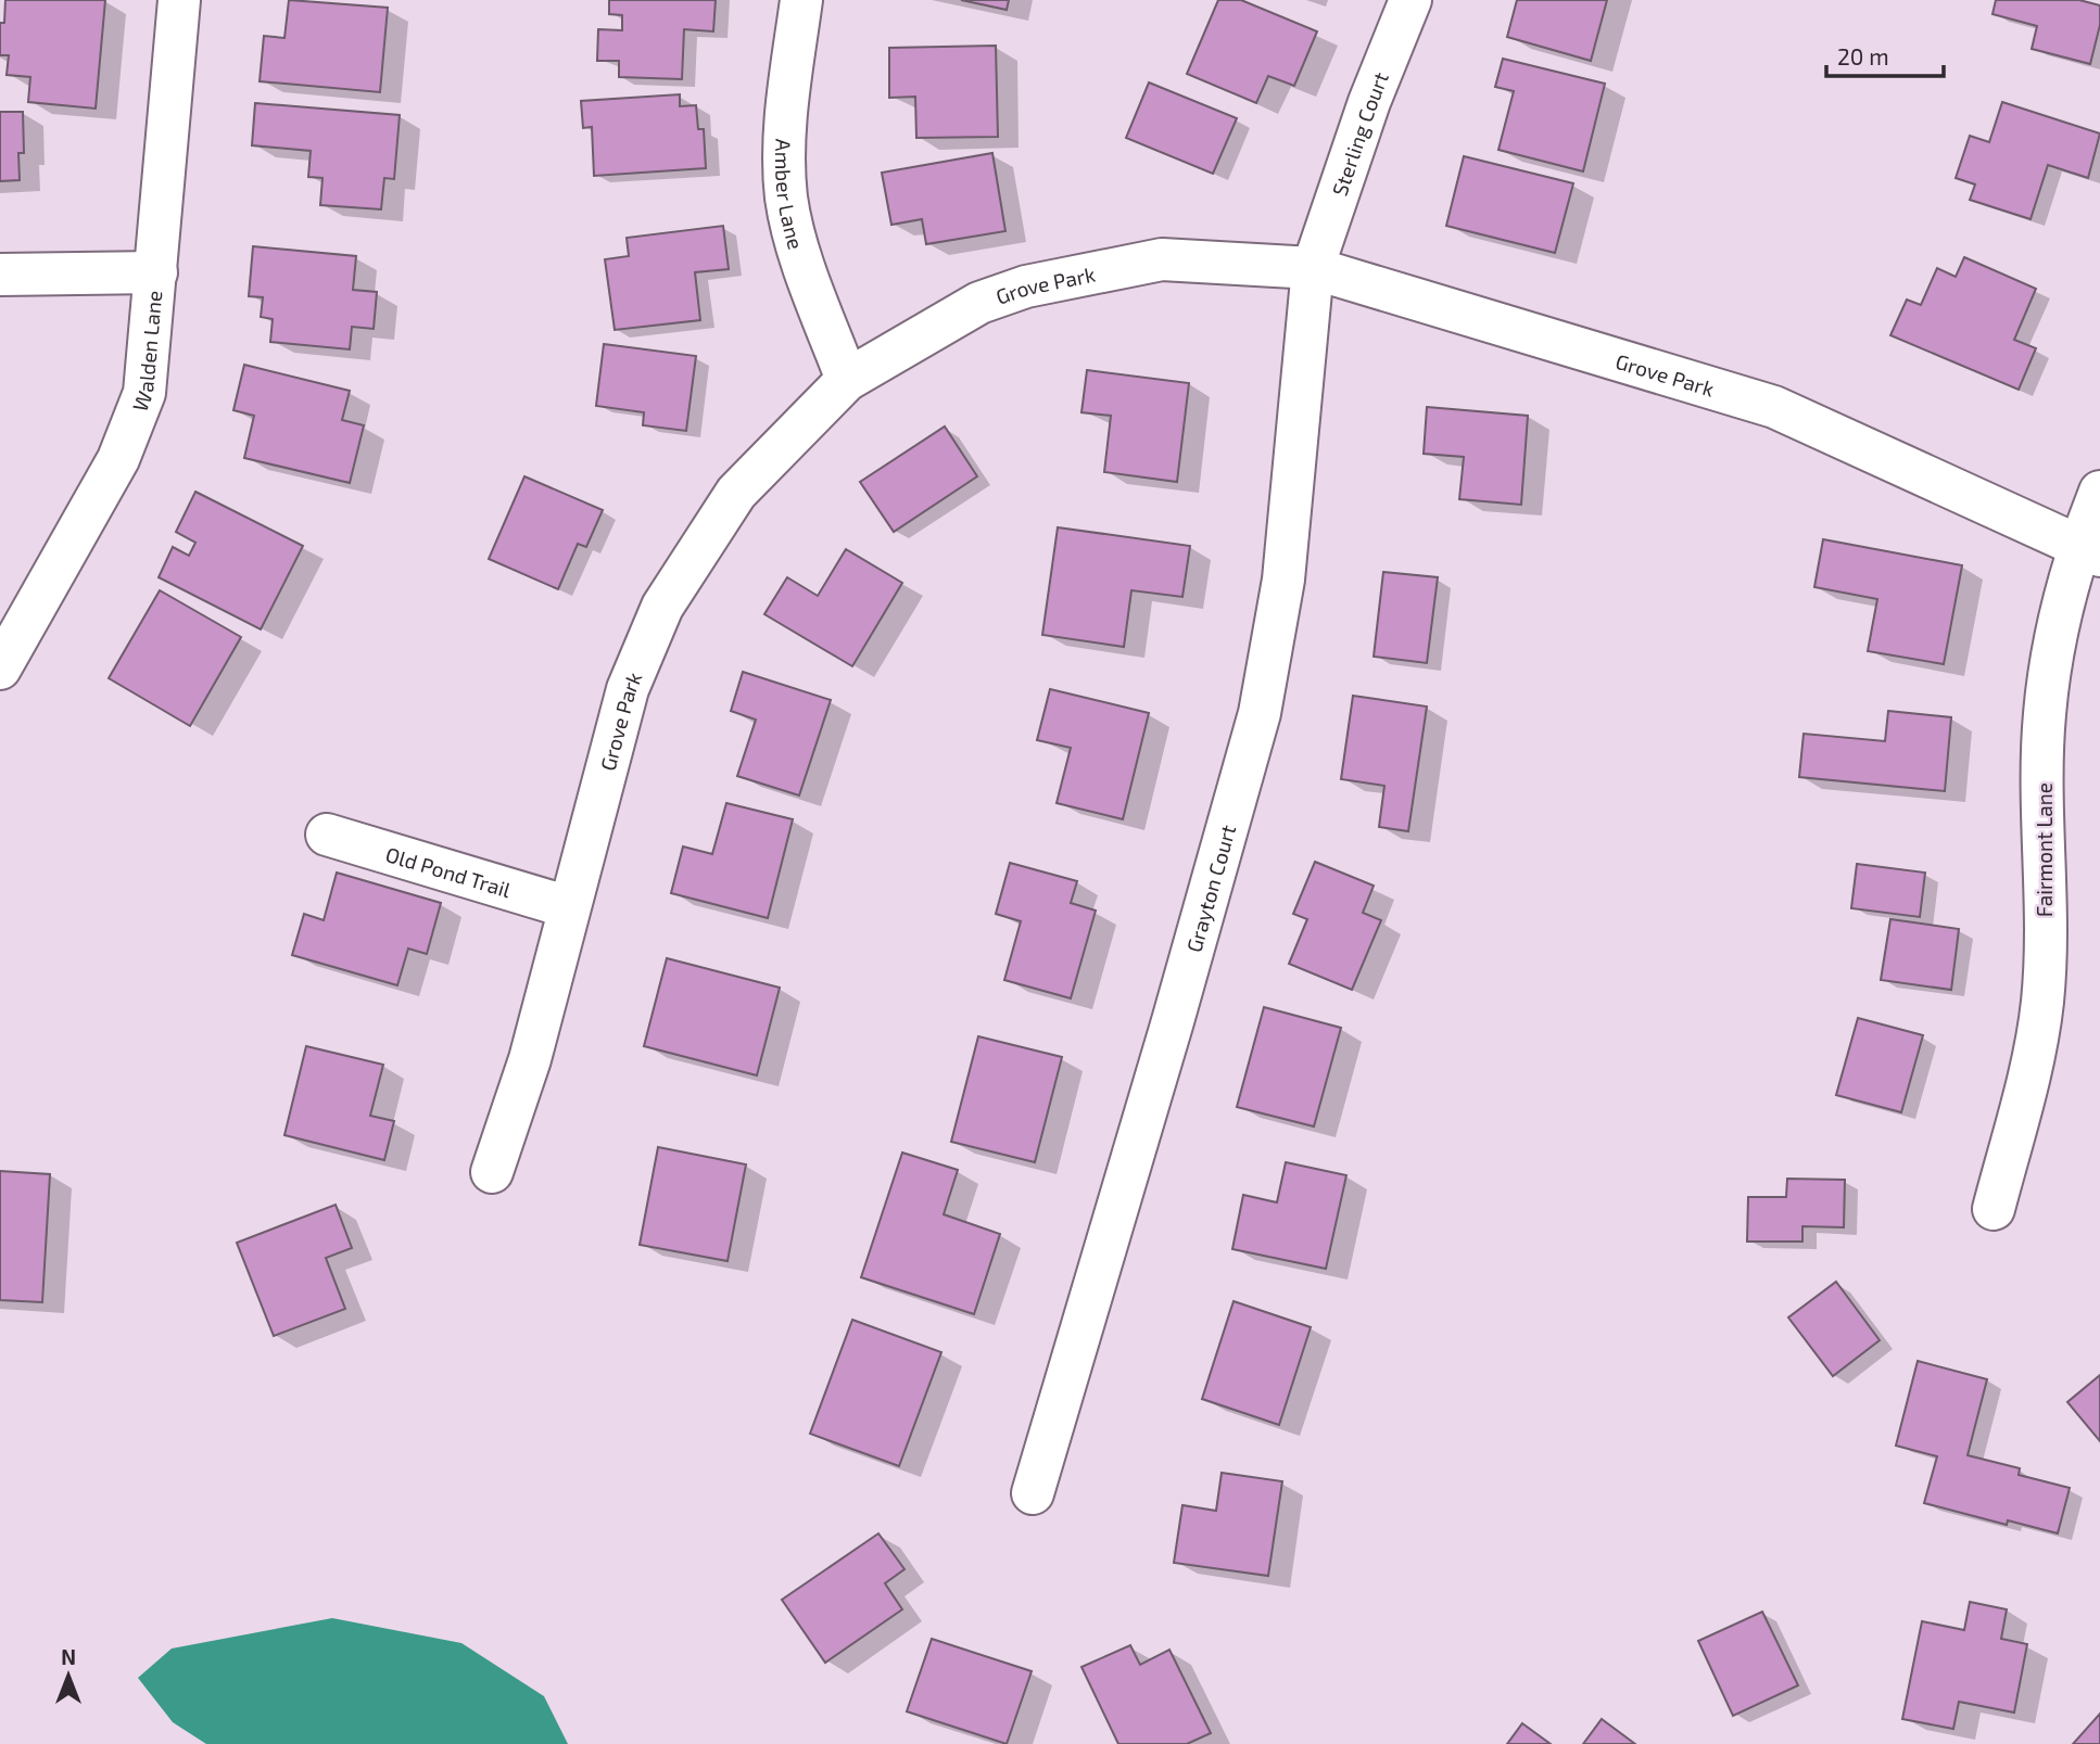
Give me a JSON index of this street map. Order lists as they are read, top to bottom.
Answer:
{
  "streets": {
    "street": [
      "Sterling Court",
      "Amber Lane",
      "Grove Park",
      "Walden Lane",
      "Fairmont Lane",
      "Old Pond Trail",
      "Grayton Court"
    ]
  },
  "crossings": [
    ["Sterling Court", "Grove Park"],
    ["Sterling Court", "Grayton Court"],
    ["Amber Lane", "Grove Park"],
    ["Grove Park", "Fairmont Lane"],
    ["Grove Park", "Old Pond Trail"],
    ["Grove Park", "Grayton Court"]
  ],
  "scale_bar": "20 m",
  "north": "top"
}
